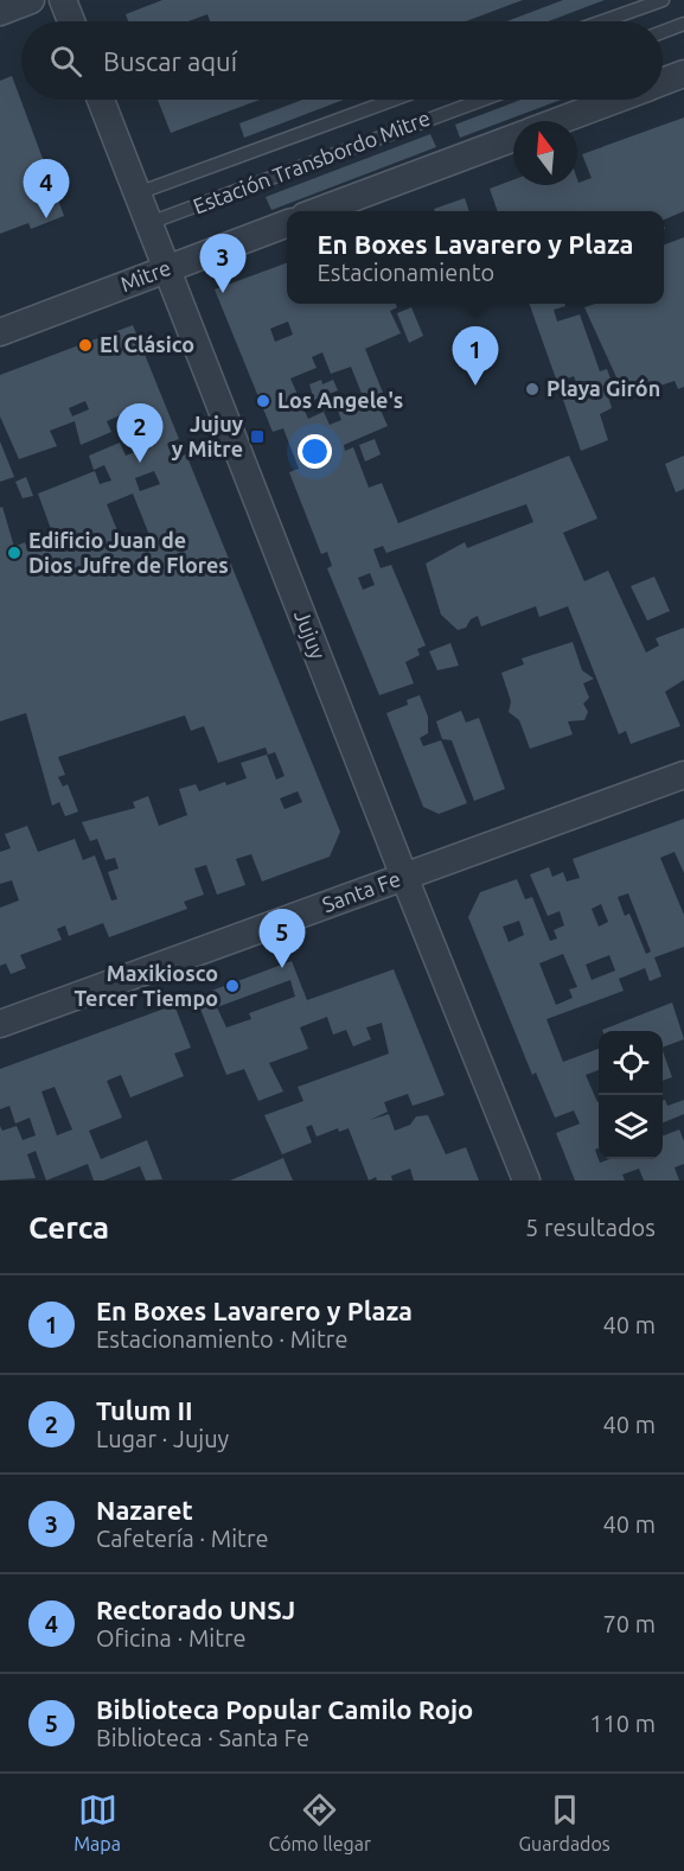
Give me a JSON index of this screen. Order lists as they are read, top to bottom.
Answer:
{
  "streets": {
    "street": ["Mitre", "Jujuy", "Santa Fe"],
    "lane": ["Estación Transbordo Mitre"]
  },
  "crossings": [
    ["Estación Transbordo Mitre", "Jujuy"],
    ["Mitre", "Jujuy"],
    ["Jujuy", "Santa Fe"]
  ],
  "places": {
    "other": [
      "El Clásico",
      "Playa Girón",
      "Los Angele's",
      "Edificio Juan de Dios Jufre de Flores",
      "Maxikiosco Tercer Tiempo"
    ],
    "transit": ["Jujuy y Mitre"]
  },
  "north": "top",
  "page": {
    "search": "Buscar aquí",
    "pins": [
      "4",
      "3",
      "1",
      "2",
      "5"
    ],
    "popup": ["En Boxes Lavarero y Plaza", "Estacionamiento"],
    "heading": ["Cerca", "5 resultados"],
    "list": [
      {
        "mark": "1",
        "name": "En Boxes Lavarero y Plaza",
        "note": "Estacionamiento · Mitre",
        "value": "40 m"
      },
      {
        "mark": "2",
        "name": "Tulum II",
        "note": "Lugar · Jujuy",
        "value": "40 m"
      },
      {
        "mark": "3",
        "name": "Nazaret",
        "note": "Cafetería · Mitre",
        "value": "40 m"
      },
      {
        "mark": "4",
        "name": "Rectorado UNSJ",
        "note": "Oficina · Mitre",
        "value": "70 m"
      },
      {
        "mark": "5",
        "name": "Biblioteca Popular Camilo Rojo",
        "note": "Biblioteca · Santa Fe",
        "value": "110 m"
      }
    ],
    "nav": ["Mapa", "Cómo llegar", "Guardados"]
  }
}
